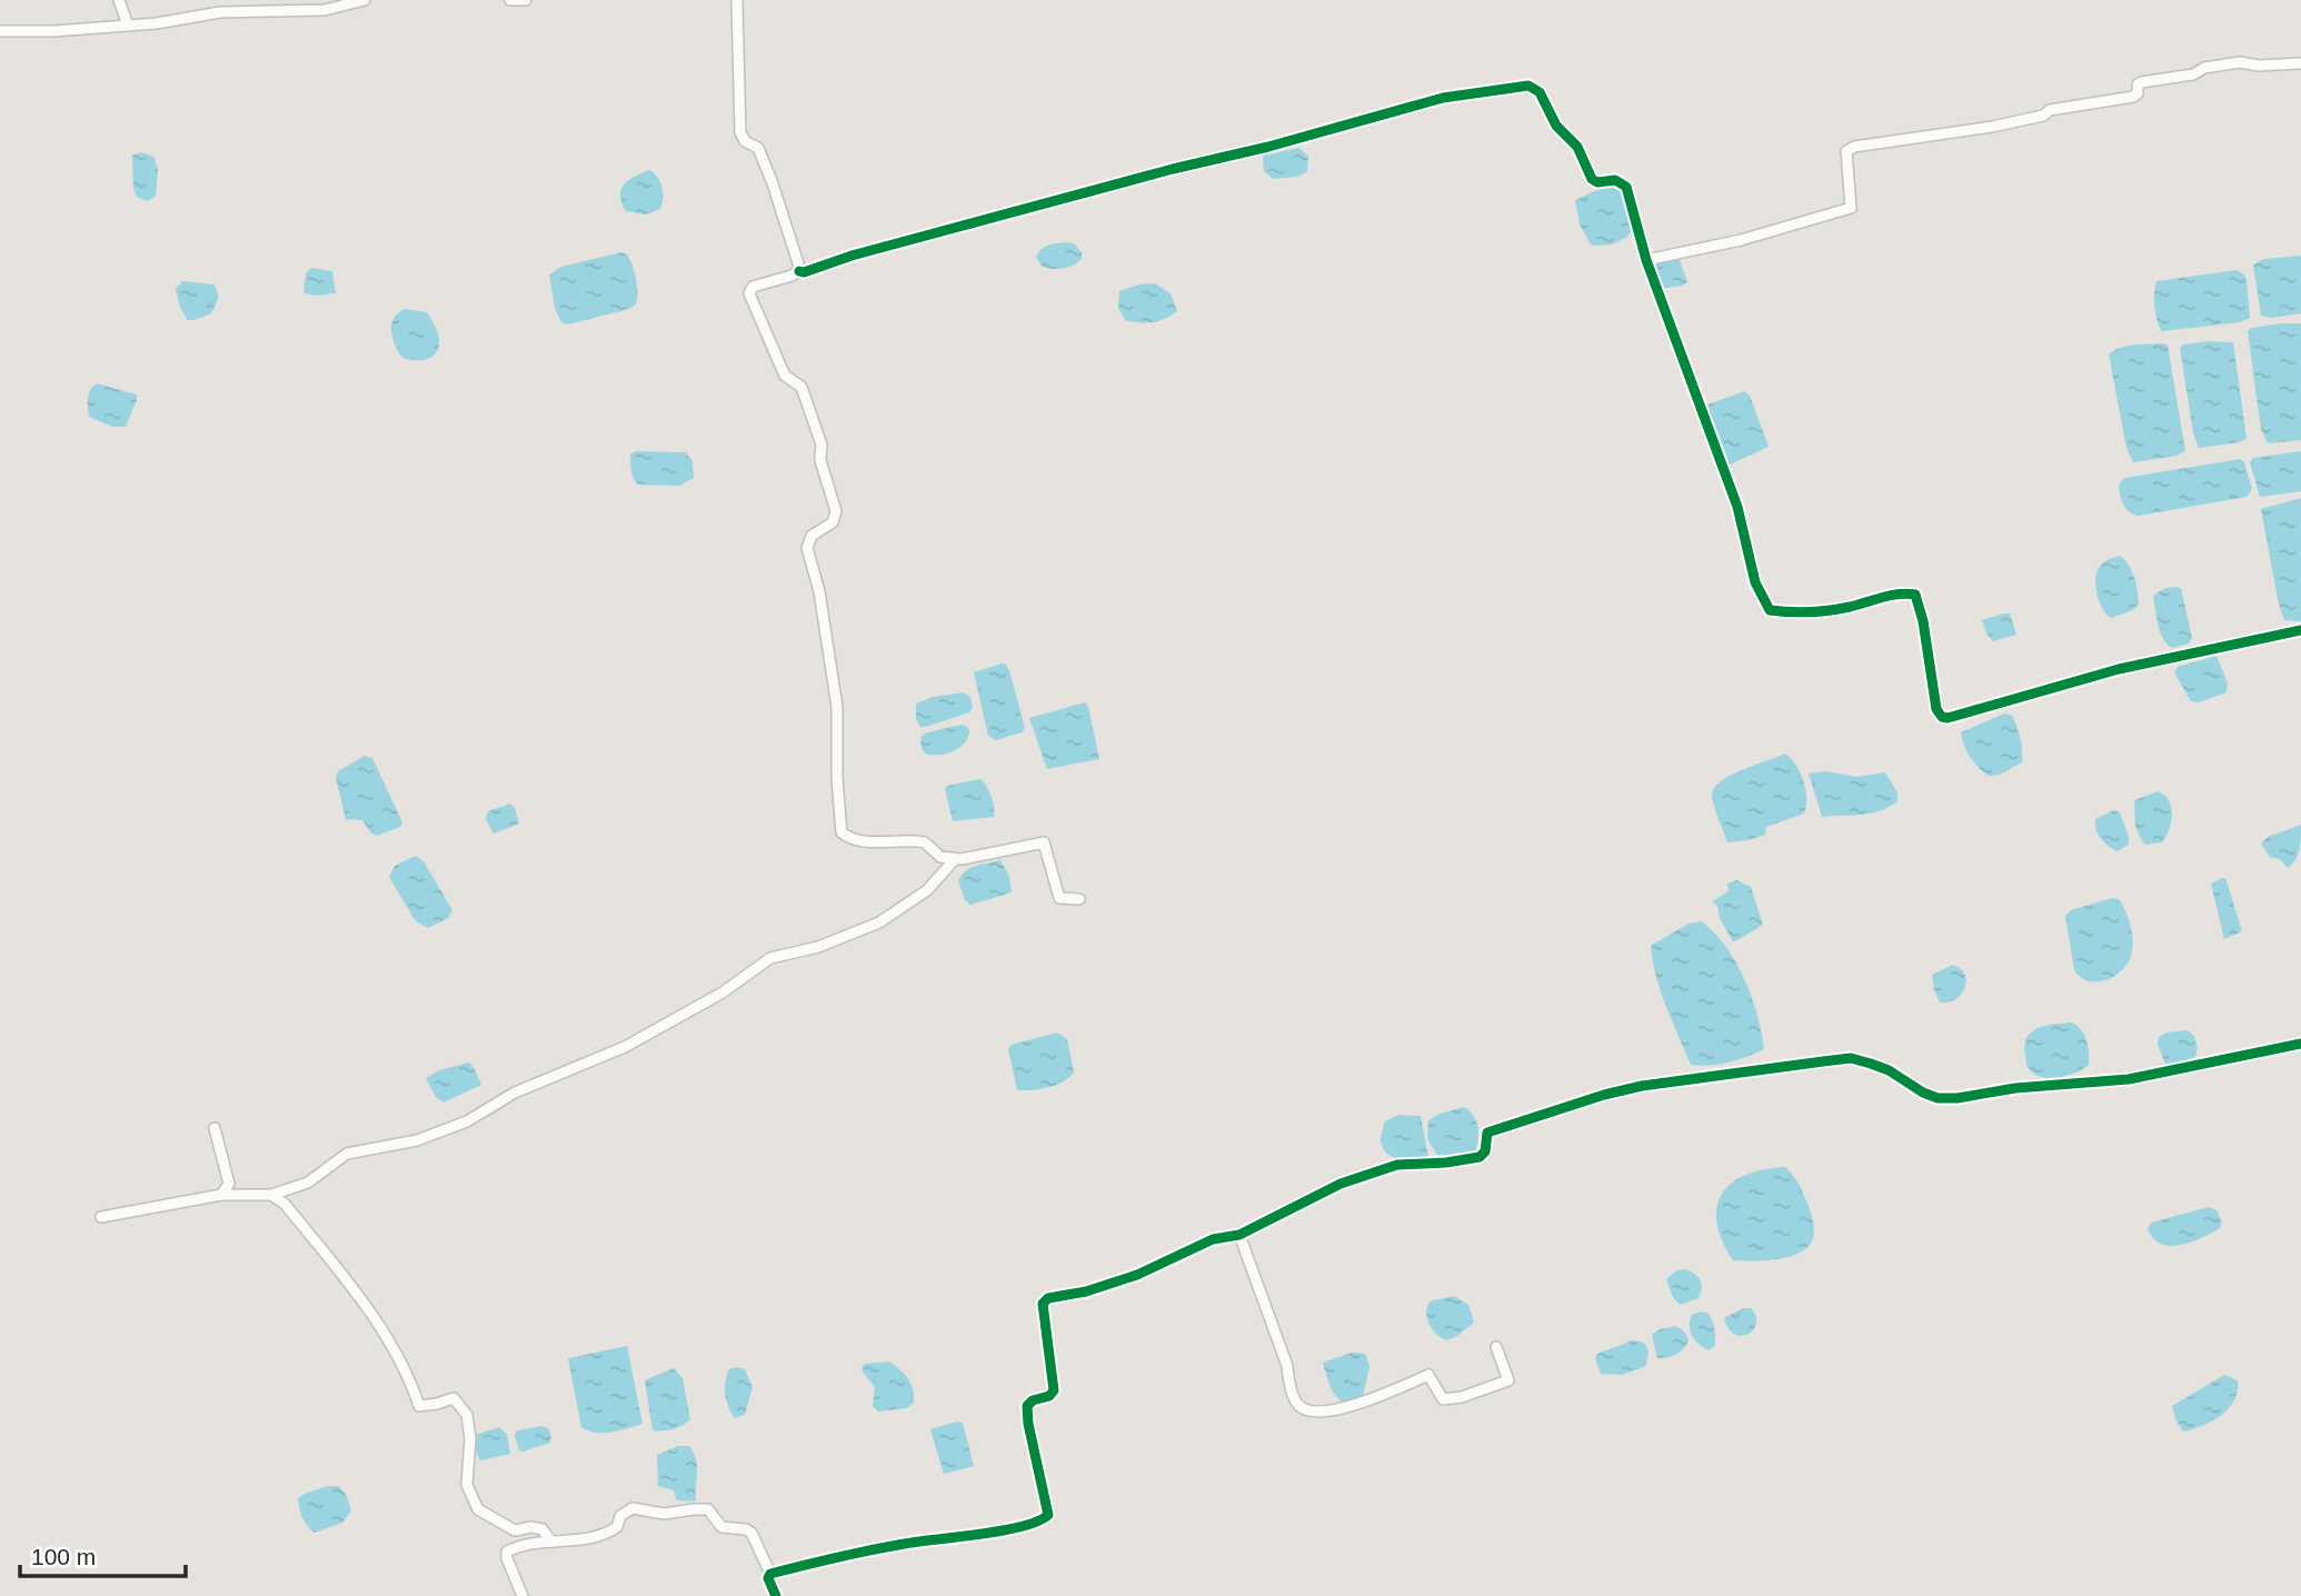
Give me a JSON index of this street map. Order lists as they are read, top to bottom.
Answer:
{
  "scale_bar": "100 m"
}
